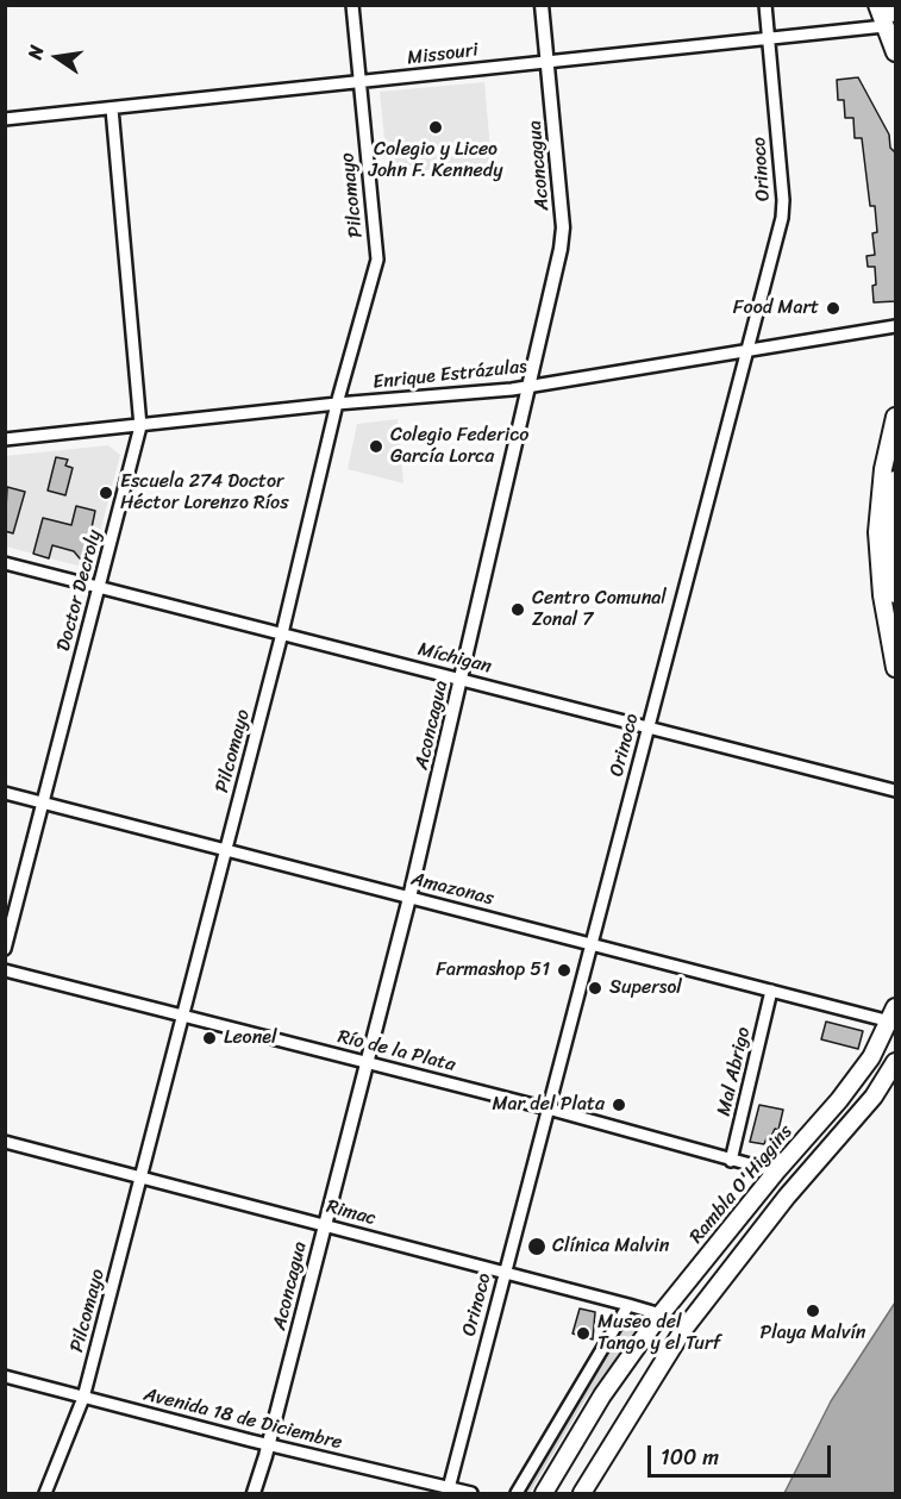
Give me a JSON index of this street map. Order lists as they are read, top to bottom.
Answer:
{
  "streets": {
    "main road": ["Rambla O'Higgins"],
    "street": [
      "Missouri",
      "Aconcagua",
      "Orinoco",
      "Pilcomayo",
      "Enrique Estrázulas",
      "Doctor Decroly",
      "Míchigan",
      "Amazonas",
      "Río de la Plata",
      "Mal Abrigo",
      "Rimac",
      "Avenida 18 de Diciembre"
    ]
  },
  "crossings": [
    ["Missouri", "Aconcagua"],
    ["Missouri", "Orinoco"],
    ["Missouri", "Pilcomayo"],
    ["Missouri", "Doctor Decroly"],
    ["Aconcagua", "Enrique Estrázulas"],
    ["Aconcagua", "Míchigan"],
    ["Aconcagua", "Amazonas"],
    ["Aconcagua", "Río de la Plata"],
    ["Aconcagua", "Rimac"],
    ["Aconcagua", "Avenida 18 de Diciembre"],
    ["Orinoco", "Enrique Estrázulas"],
    ["Orinoco", "Míchigan"],
    ["Orinoco", "Amazonas"],
    ["Orinoco", "Río de la Plata"],
    ["Orinoco", "Rimac"],
    ["Orinoco", "Avenida 18 de Diciembre"],
    ["Pilcomayo", "Enrique Estrázulas"],
    ["Pilcomayo", "Míchigan"],
    ["Pilcomayo", "Amazonas"],
    ["Pilcomayo", "Río de la Plata"],
    ["Pilcomayo", "Rimac"],
    ["Pilcomayo", "Avenida 18 de Diciembre"],
    ["Enrique Estrázulas", "Doctor Decroly"],
    ["Doctor Decroly", "Míchigan"],
    ["Doctor Decroly", "Amazonas"],
    ["Amazonas", "Mal Abrigo"],
    ["Amazonas", "Rambla O'Higgins"],
    ["Río de la Plata", "Mal Abrigo"],
    ["Río de la Plata", "Rambla O'Higgins"],
    ["Rambla O'Higgins", "Rimac"]
  ],
  "places": [
    "Colegio y Liceo John F. Kennedy",
    "Food Mart",
    "Colegio Federico García Lorca",
    "Escuela 274 Doctor Héctor Lorenzo Ríos",
    "Centro Comunal Zonal 7",
    "Farmashop 51",
    "Supersol",
    "Leonel",
    "Mar del Plata",
    "Clínica Malvin",
    "Playa Malvín",
    "Museo del Tango y el Turf"
  ],
  "scale_bar": "100 m",
  "north": "left"
}
